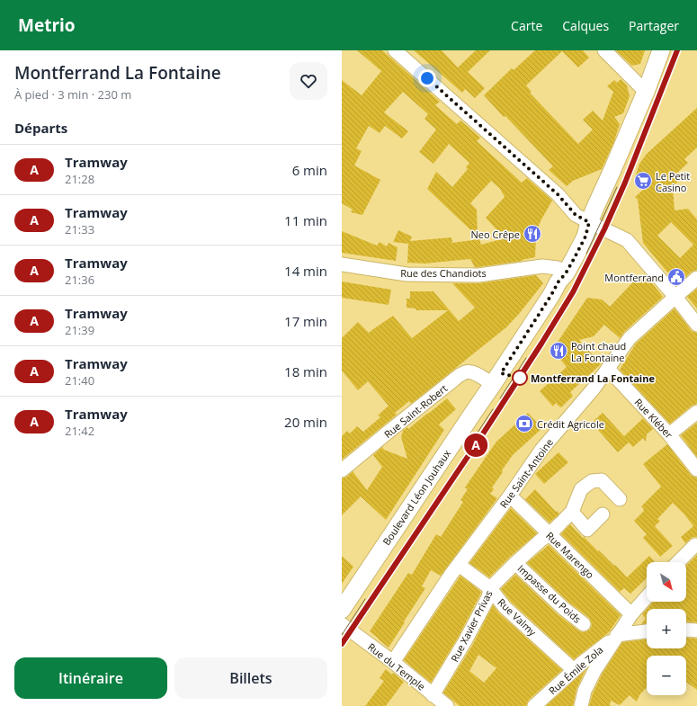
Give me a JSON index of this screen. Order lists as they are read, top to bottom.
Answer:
{
  "streets": {
    "main road": ["Boulevard Léon Jouhaux"],
    "street": [
      "Rue des Chandiots",
      "Rue Saint-Robert",
      "Rue Kléber",
      "Rue Saint-Antoine",
      "Rue Marengo",
      "Impasse du Poids",
      "Rue Valmy",
      "Rue Xavier Privas",
      "Rue du Temple",
      "Rue Émile Zola"
    ]
  },
  "crossings": [
    ["Rue des Chandiots", "Boulevard Léon Jouhaux"],
    ["Rue Saint-Robert", "Boulevard Léon Jouhaux"],
    ["Rue Kléber", "Rue Saint-Antoine"],
    ["Rue Saint-Antoine", "Rue Marengo"],
    ["Rue Saint-Antoine", "Rue Valmy"],
    ["Rue Saint-Antoine", "Rue du Temple"],
    ["Rue Marengo", "Rue Xavier Privas"],
    ["Impasse du Poids", "Rue Xavier Privas"],
    ["Rue Valmy", "Rue Xavier Privas"],
    ["Rue Valmy", "Rue Émile Zola"],
    ["Rue Xavier Privas", "Rue du Temple"]
  ],
  "places": {
    "supermarket": ["Le Petit Casino"],
    "restaurant": ["Neo Crêpe", "Point chaud La Fontaine"],
    "public building": ["Montferrand"],
    "other": ["Montferrand La Fontaine"],
    "bank": ["Crédit Agricole"]
  },
  "lines": ["tram line A"],
  "north": "bottom right",
  "page": {
    "header": "Metrio",
    "nav": ["Carte", "Calques", "Partager"],
    "heading": [
      ["Montferrand La Fontaine", "À pied · 3 min · 230 m"],
      "Départs"
    ],
    "on_map": "A",
    "list": [
      {
        "mark": "A",
        "name": "Tramway",
        "note": "21:28",
        "value": "6 min"
      },
      {
        "mark": "A",
        "name": "Tramway",
        "note": "21:33",
        "value": "11 min"
      },
      {
        "mark": "A",
        "name": "Tramway",
        "note": "21:36",
        "value": "14 min"
      },
      {
        "mark": "A",
        "name": "Tramway",
        "note": "21:39",
        "value": "17 min"
      },
      {
        "mark": "A",
        "name": "Tramway",
        "note": "21:40",
        "value": "18 min"
      },
      {
        "mark": "A",
        "name": "Tramway",
        "note": "21:42",
        "value": "20 min"
      }
    ],
    "map_buttons": ["+", "−"],
    "buttons": ["Itinéraire", "Billets"]
  }
}
